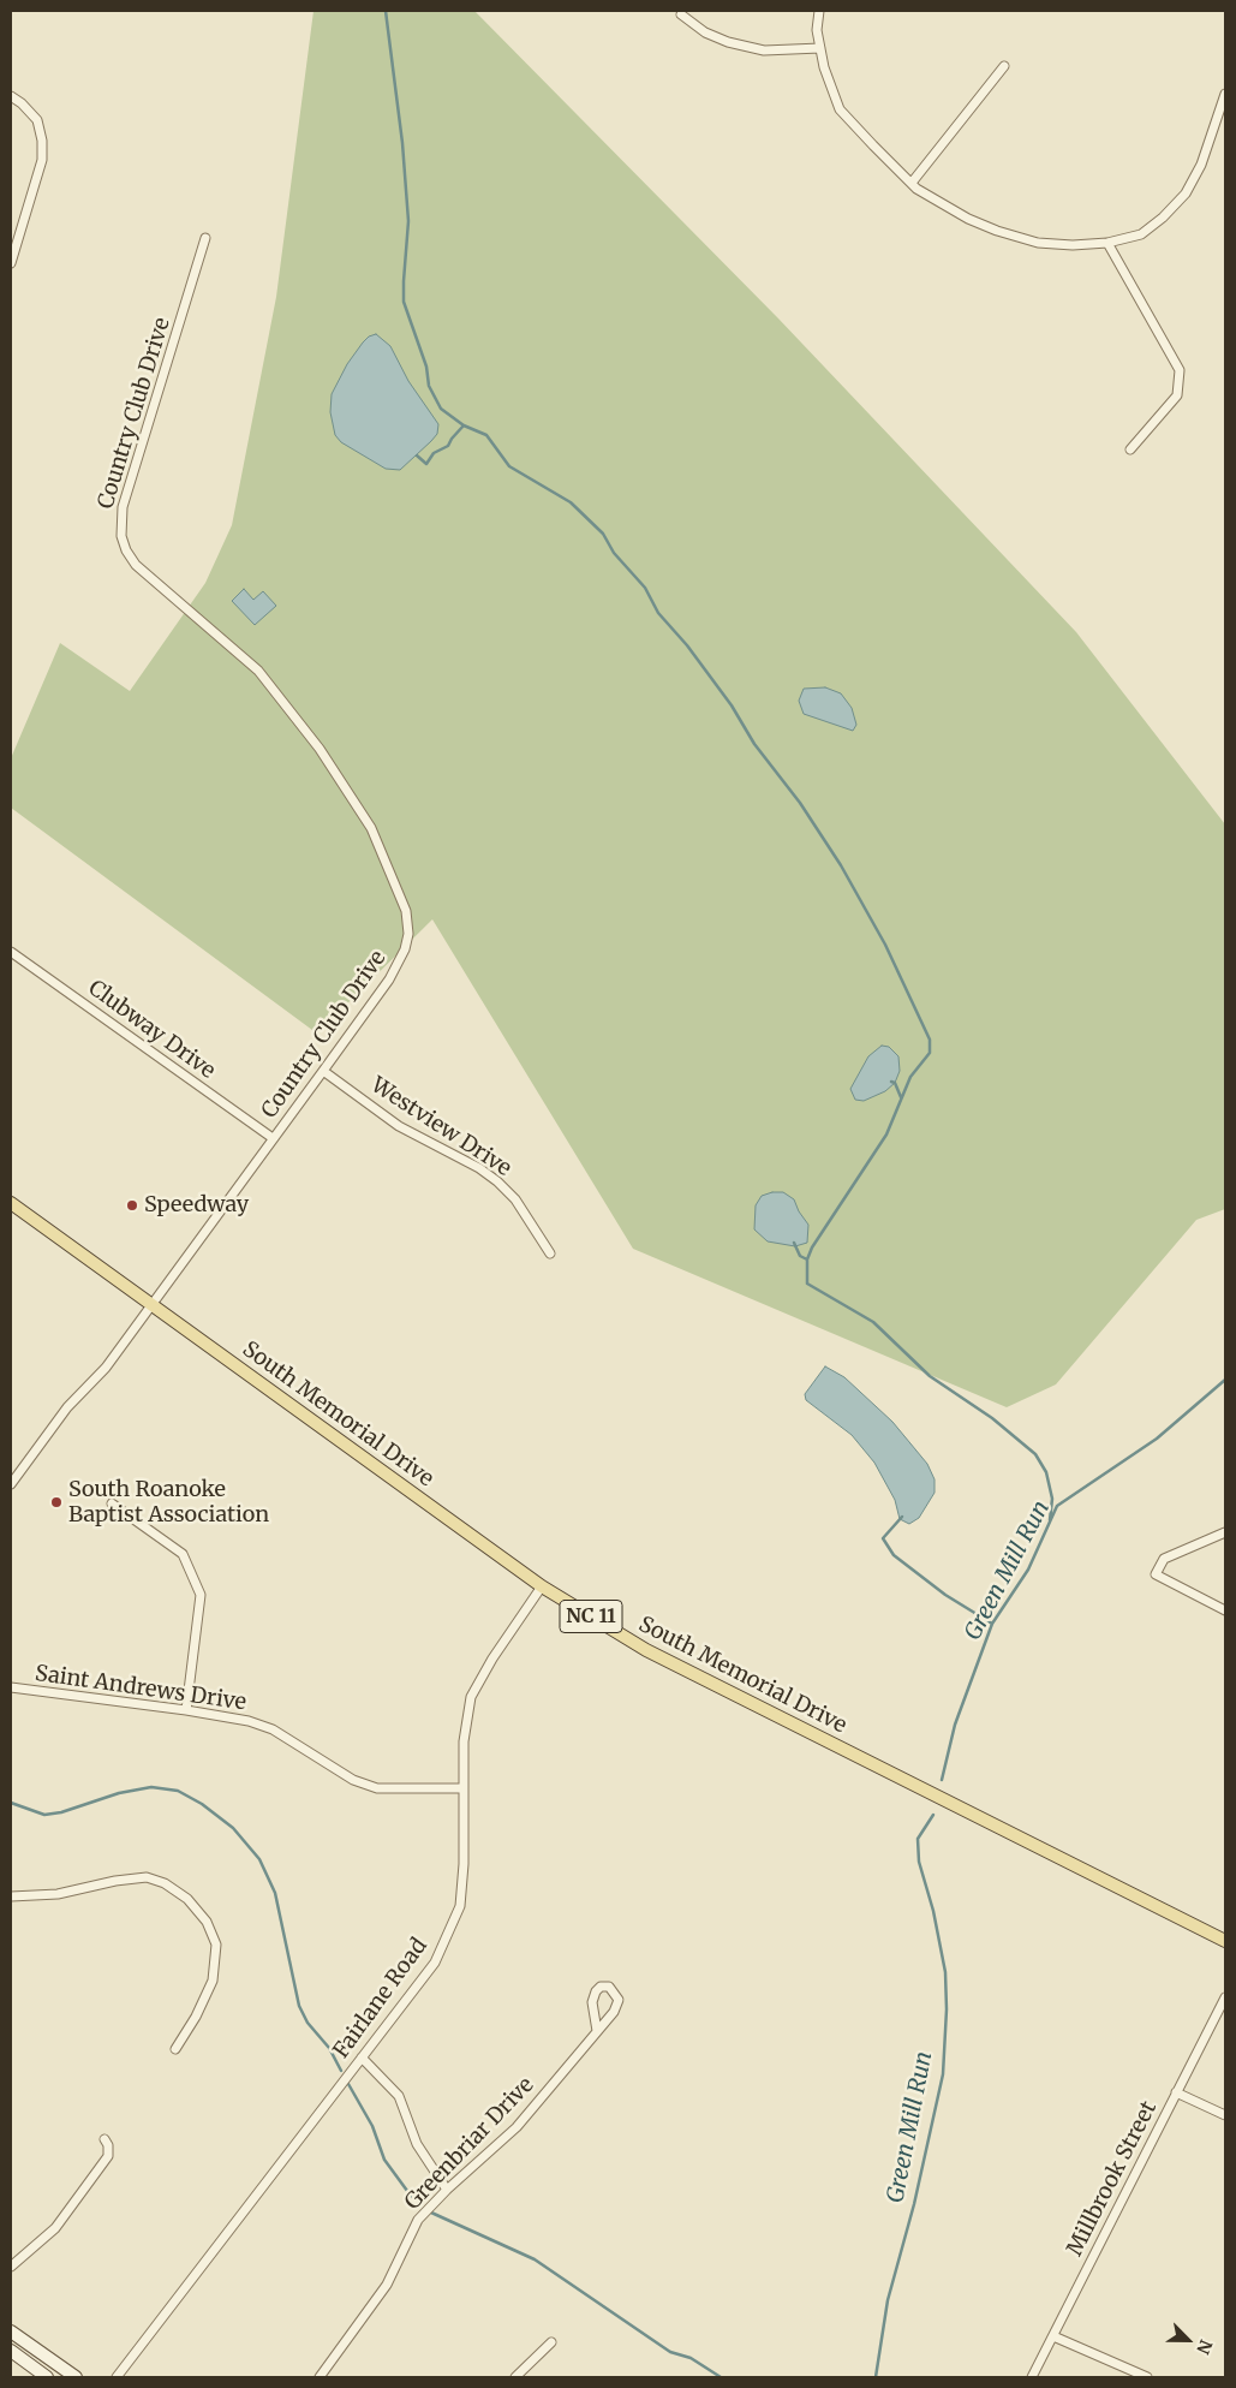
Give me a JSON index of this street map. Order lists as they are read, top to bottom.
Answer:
{
  "streets": {
    "main road": ["South Memorial Drive", "NC 11"],
    "street": [
      "Country Club Drive",
      "Clubway Drive",
      "Westview Drive",
      "Saint Andrews Drive",
      "Fairlane Road",
      "Greenbriar Drive",
      "Millbrook Street"
    ]
  },
  "crossings": [
    ["Country Club Drive", "Clubway Drive"],
    ["Country Club Drive", "Westview Drive"],
    ["Country Club Drive", "South Memorial Drive"],
    ["South Memorial Drive", "Fairlane Road"],
    ["Saint Andrews Drive", "Fairlane Road"]
  ],
  "water": ["Green Mill Run"],
  "places": ["Speedway", "South Roanoke Baptist Association"],
  "north": "bottom right"
}
